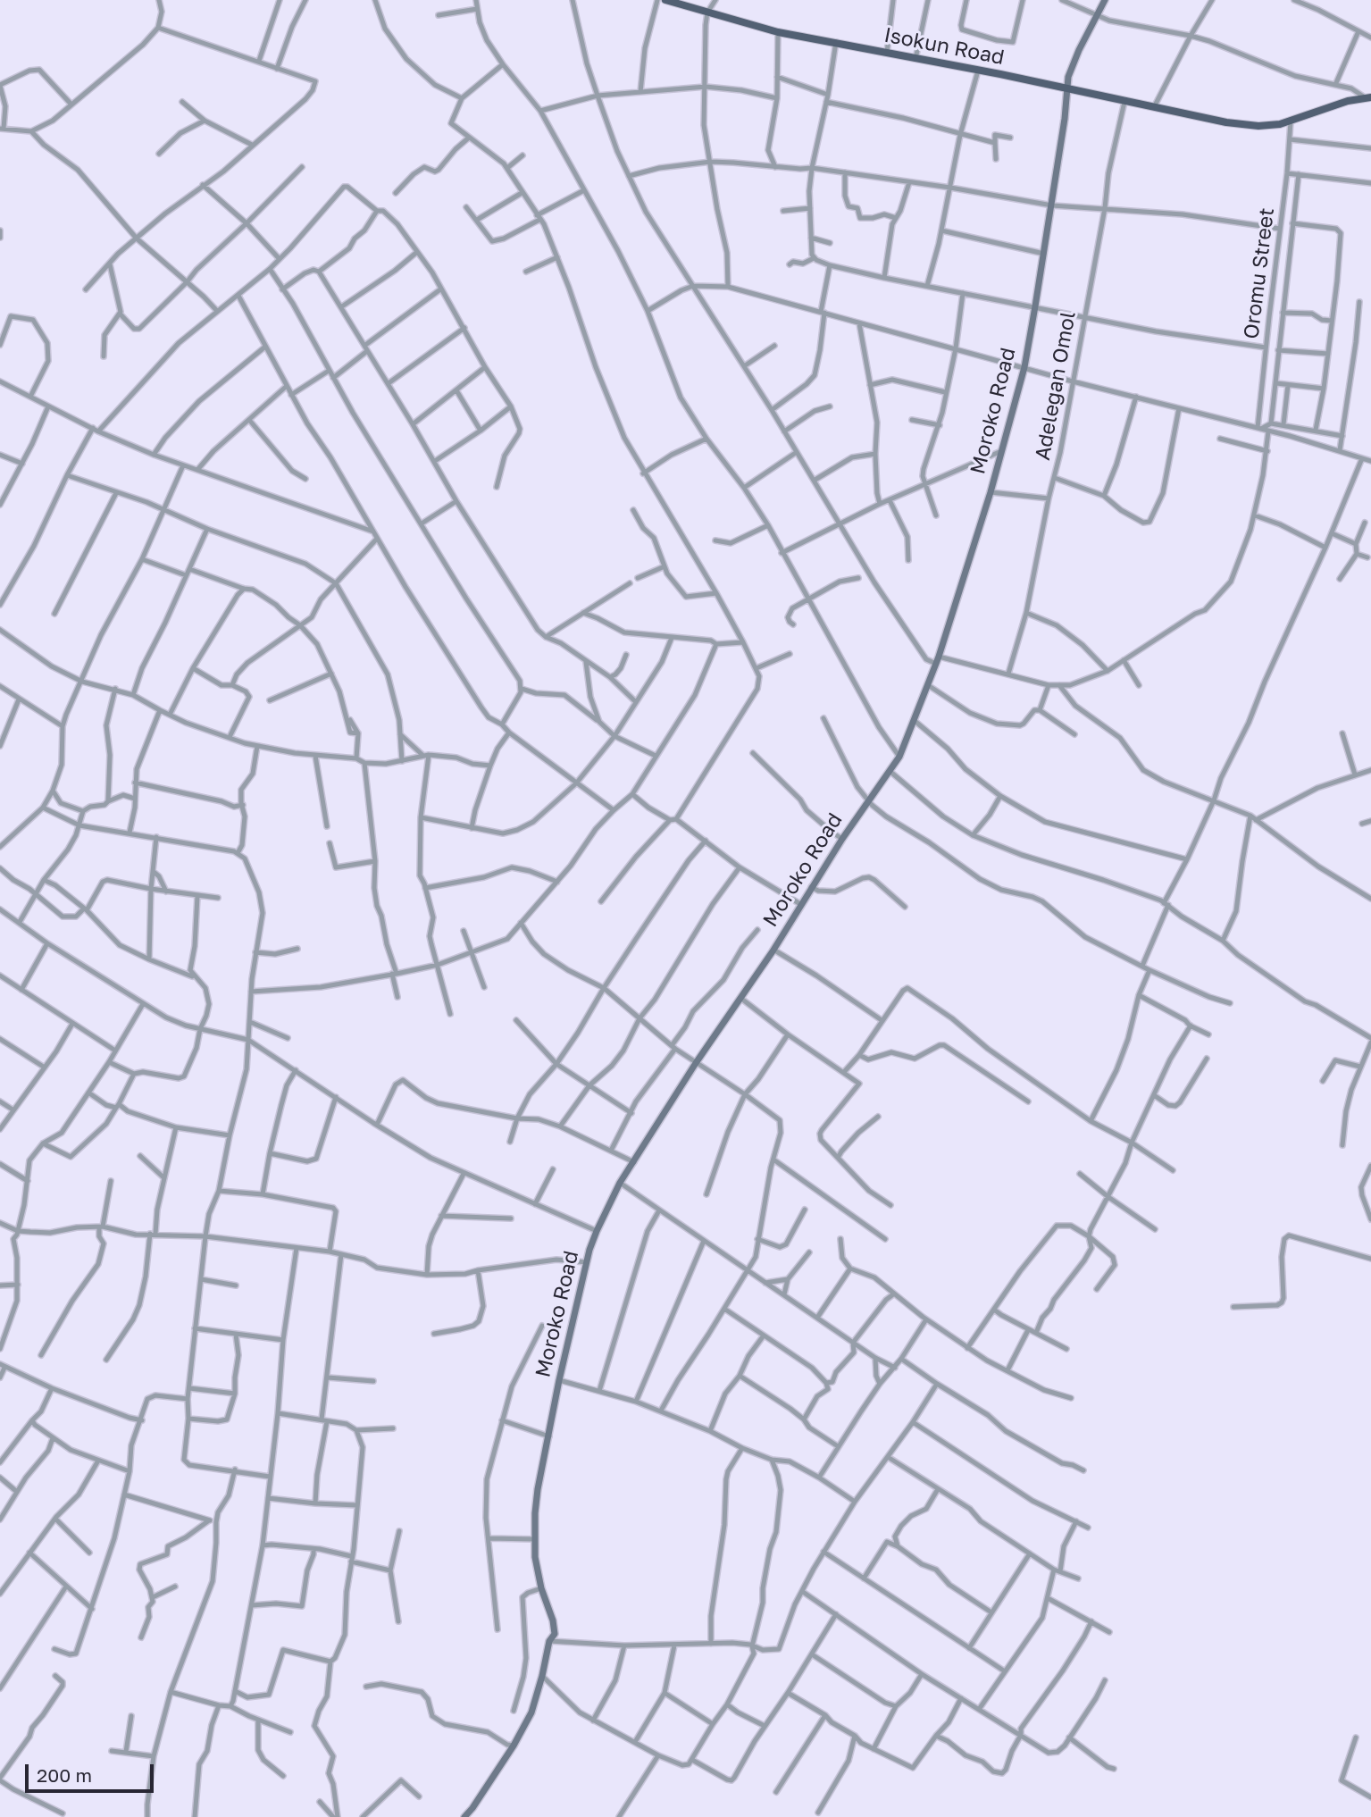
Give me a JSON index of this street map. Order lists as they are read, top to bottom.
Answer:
{
  "streets": {
    "main road": ["Isokun Road"],
    "street": ["Oromu Street", "Adelegan Omol", "Moroko Road"]
  },
  "crossings": [
    ["Isokun Road", "Oromu Street"],
    ["Isokun Road", "Adelegan Omol"],
    ["Isokun Road", "Moroko Road"]
  ],
  "scale_bar": "200 m"
}
